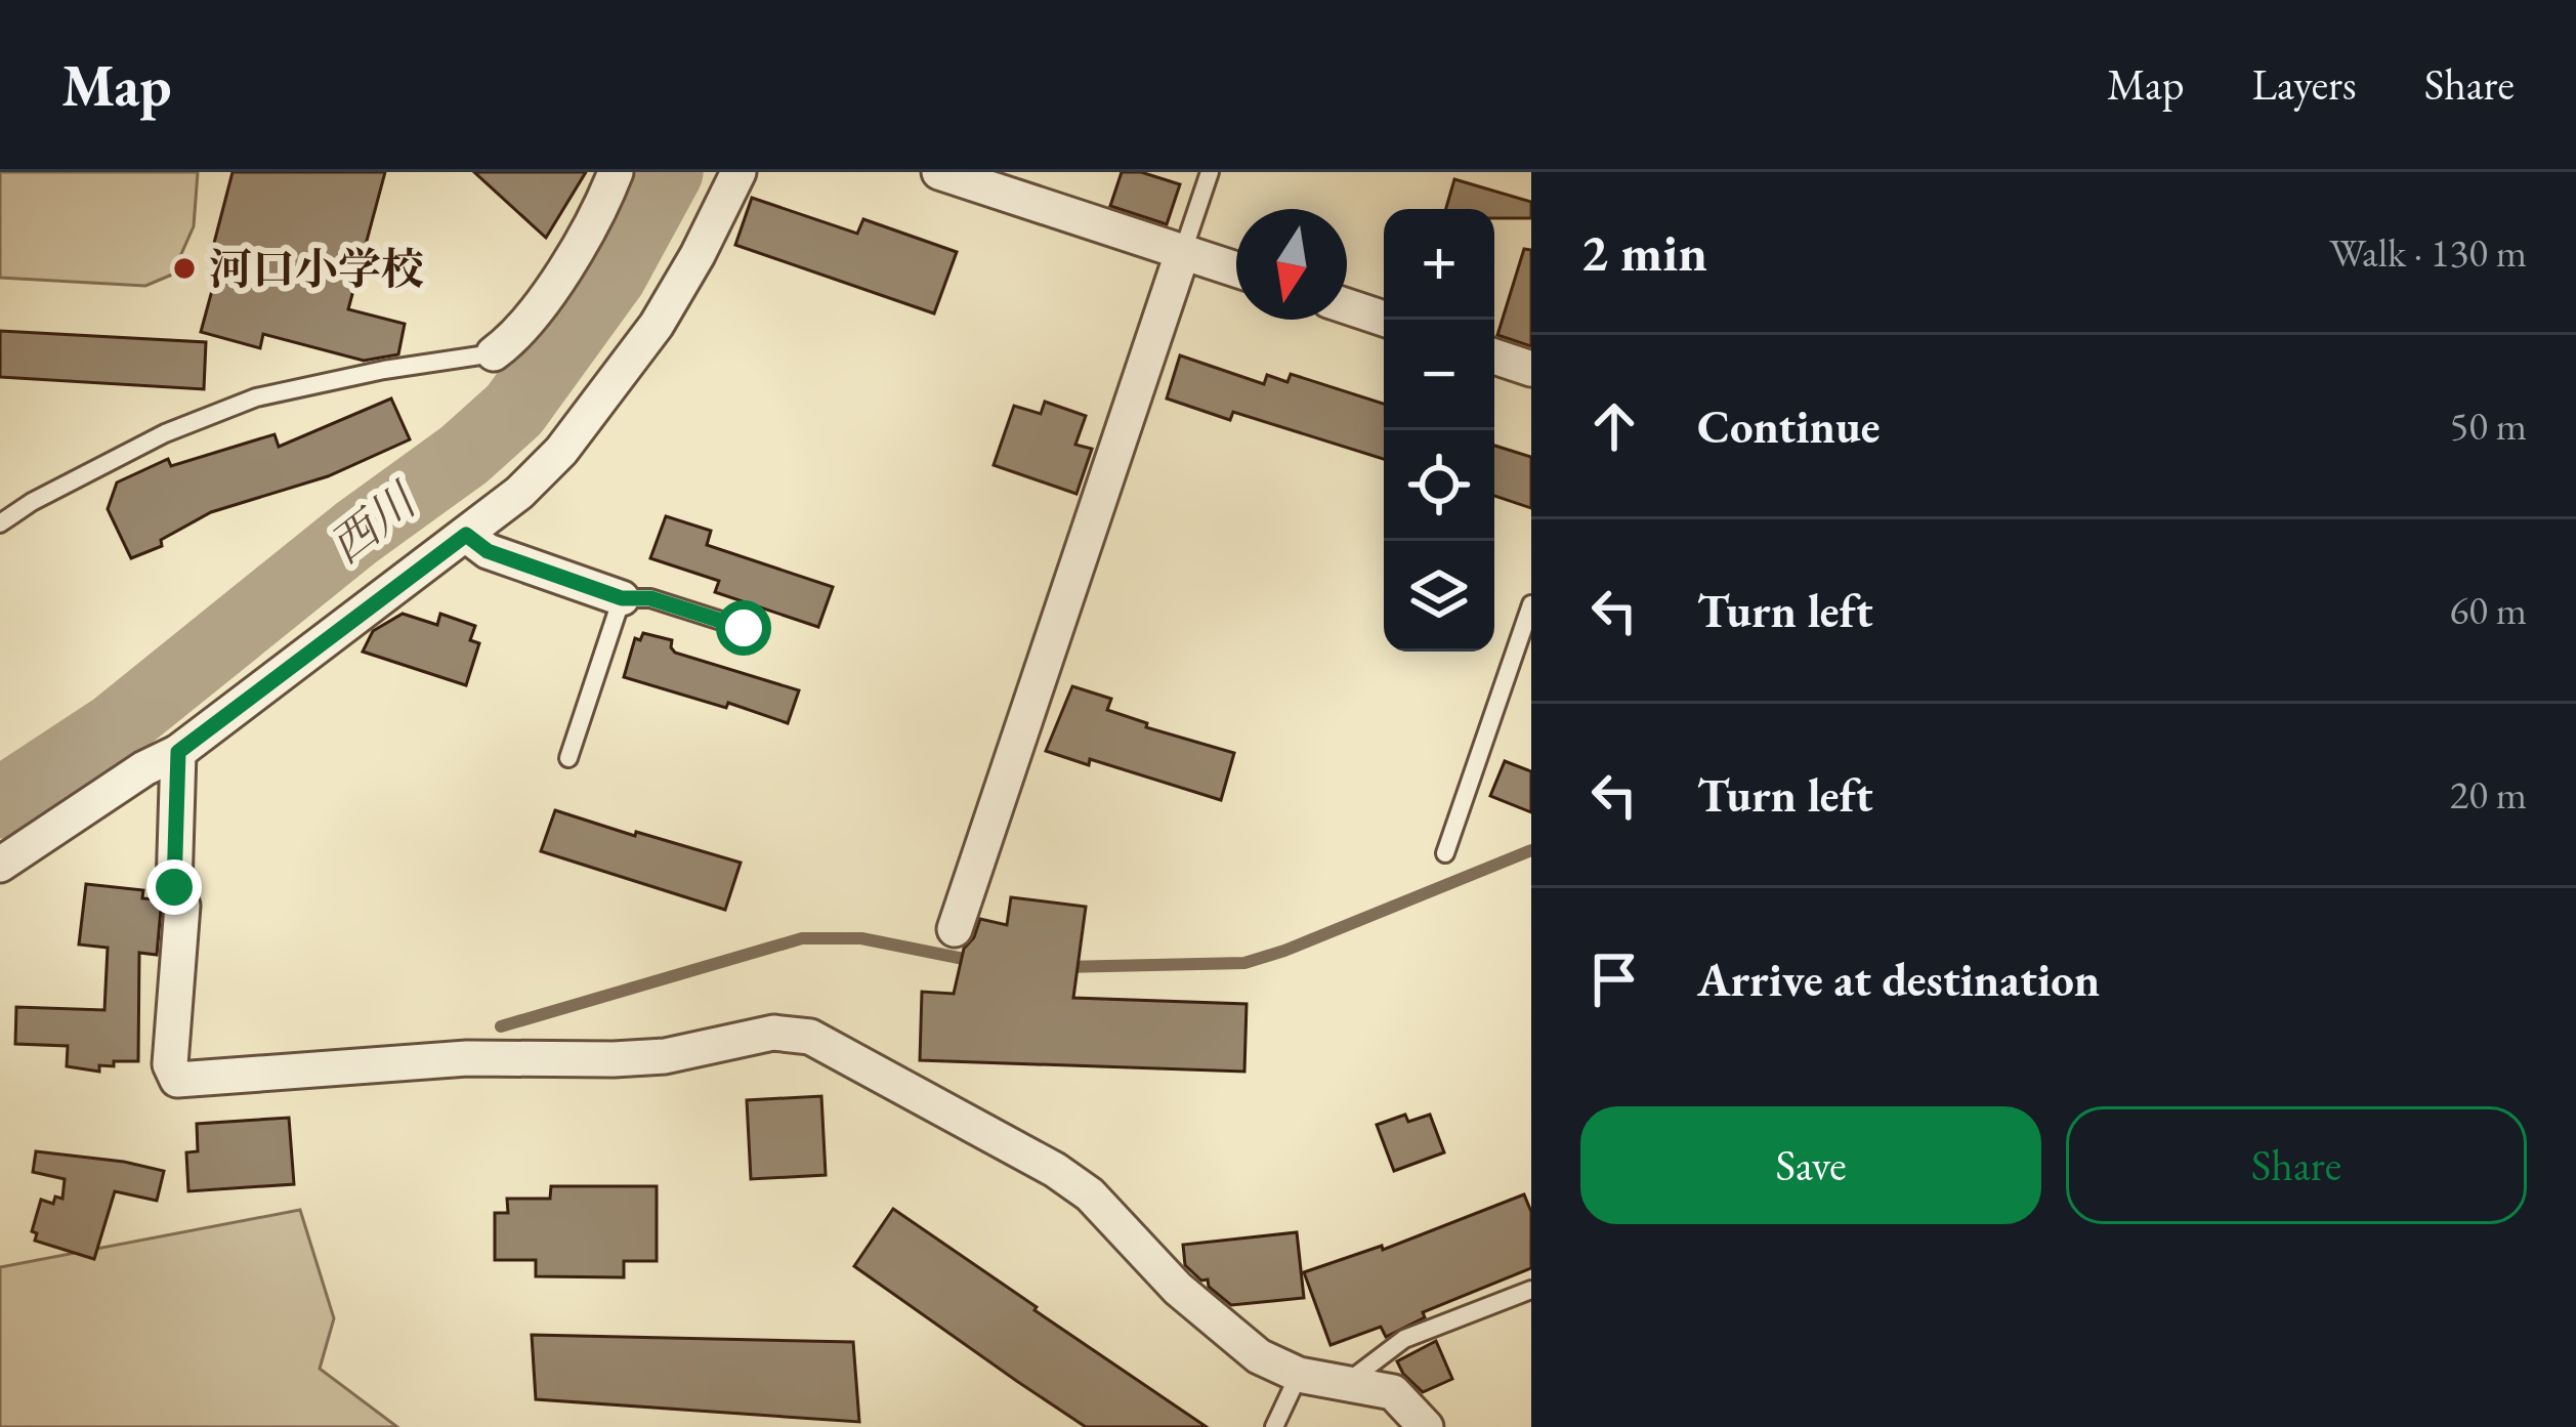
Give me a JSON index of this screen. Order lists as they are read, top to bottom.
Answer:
{
  "water": ["西川"],
  "places": ["河口小学校"],
  "north": "bottom",
  "page": {
    "header": "Map",
    "nav": ["Map", "Layers", "Share"],
    "heading": ["2 min", "Walk · 130 m"],
    "map_buttons": ["+", "−"],
    "list": [
      ["Continue", "50 m"],
      ["Turn left", "60 m"],
      ["Turn left", "20 m"],
      "Arrive at destination"
    ],
    "buttons": ["Save", "Share"]
  }
}
